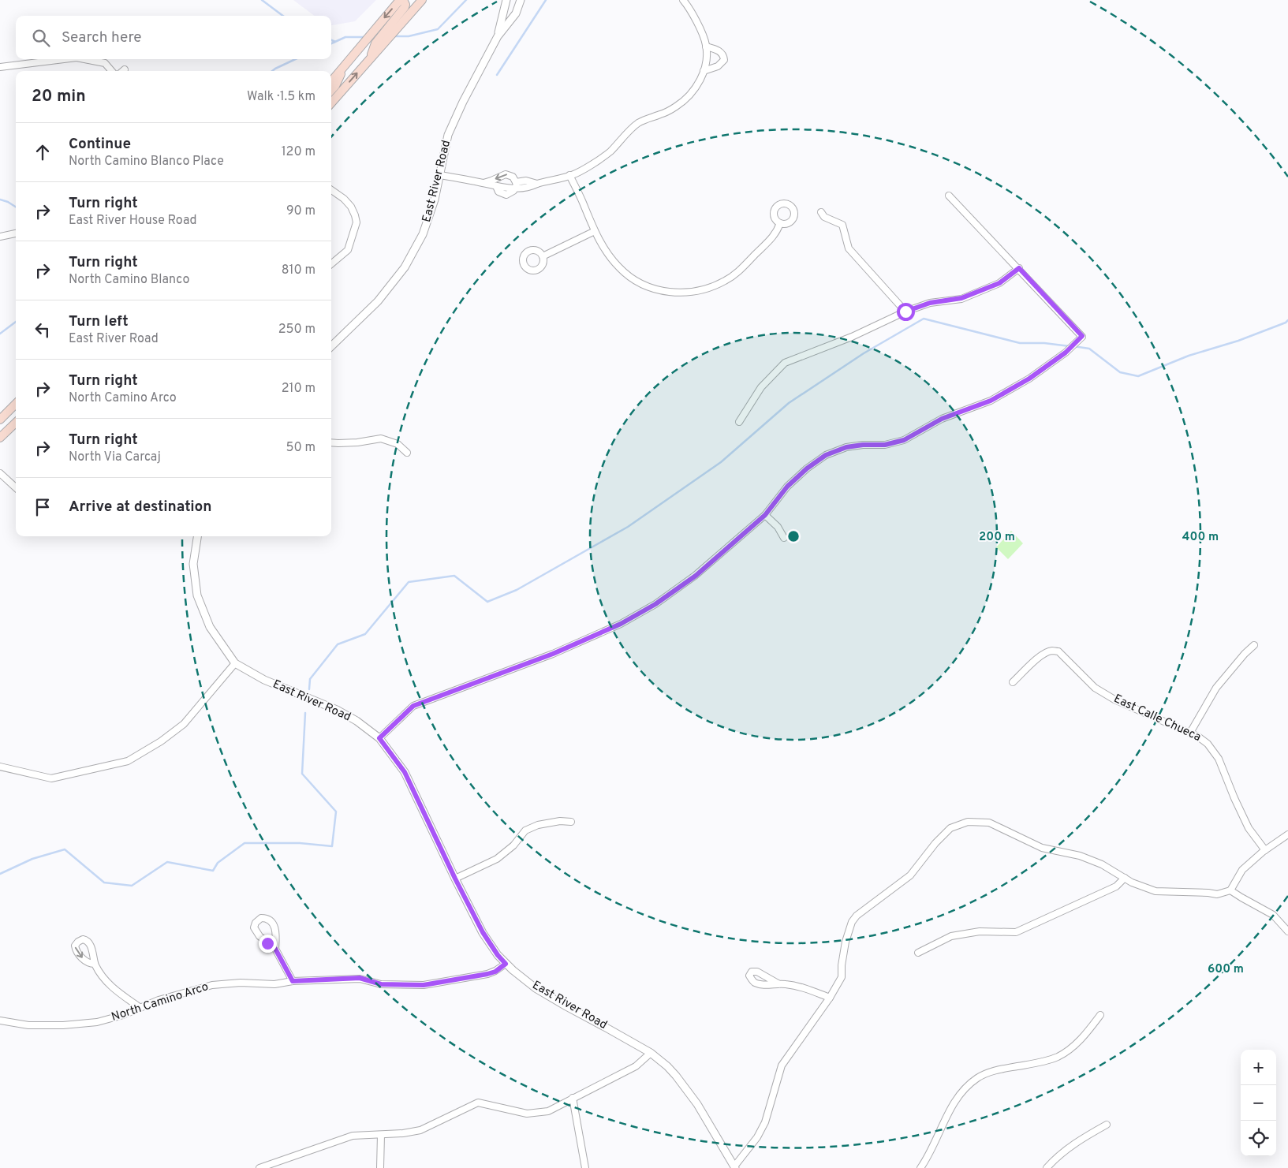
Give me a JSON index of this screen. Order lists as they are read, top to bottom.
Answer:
{
  "streets": {
    "street": ["East River Road", "East Calle Chueca", "North Camino Arco"]
  },
  "crossings": [
    ["East River Road", "North Camino Arco"]
  ],
  "page": {
    "search": "Search here",
    "heading": ["20 min", "Walk · 1.5 km"],
    "list": [
      ["Continue", "North Camino Blanco Place", "120 m"],
      ["Turn right", "East River House Road", "90 m"],
      ["Turn right", "North Camino Blanco", "810 m"],
      ["Turn left", "East River Road", "250 m"],
      ["Turn right", "North Camino Arco", "210 m"],
      ["Turn right", "North Via Carcaj", "50 m"],
      "Arrive at destination"
    ],
    "map_buttons": ["+", "−"]
  },
  "rings": ["200 m", "400 m", "600 m"]
}
